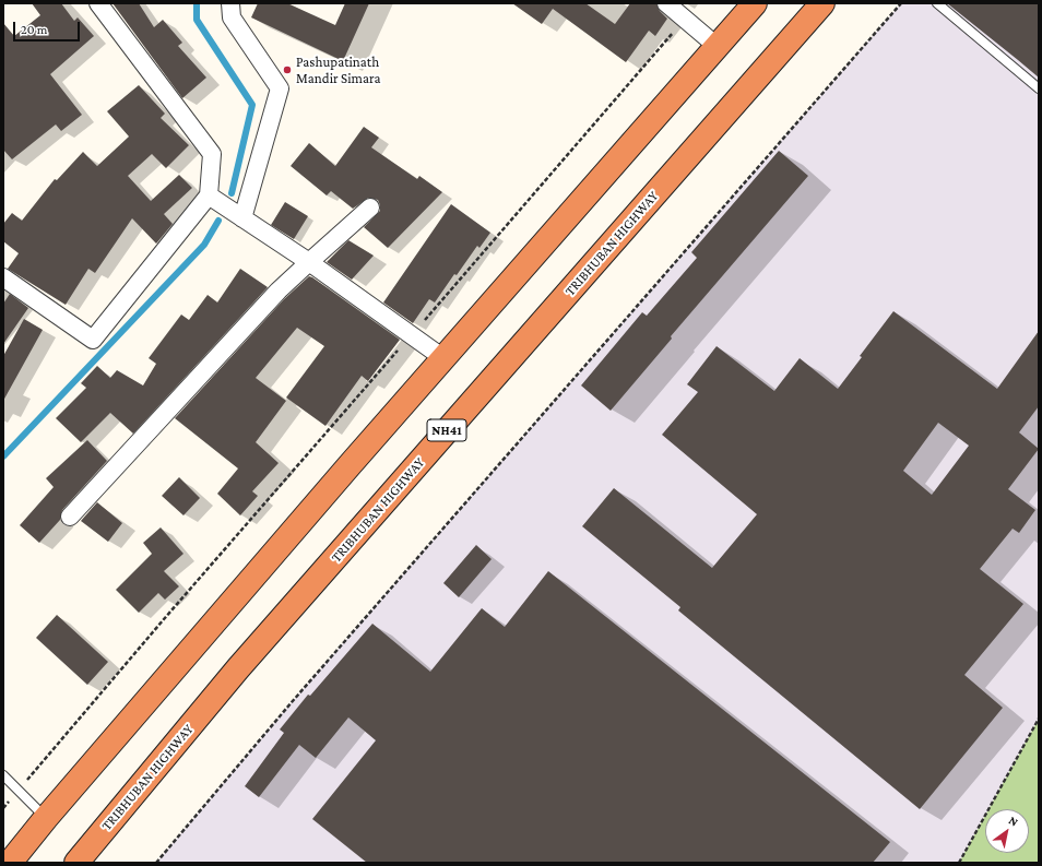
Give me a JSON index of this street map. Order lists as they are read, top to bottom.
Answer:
{
  "streets": {
    "highway": ["TRIBHUBAN HIGHWAY", "NH41"]
  },
  "places": ["Pashupatinath Mandir Simara"],
  "scale_bar": "20 m",
  "north": "top right"
}
